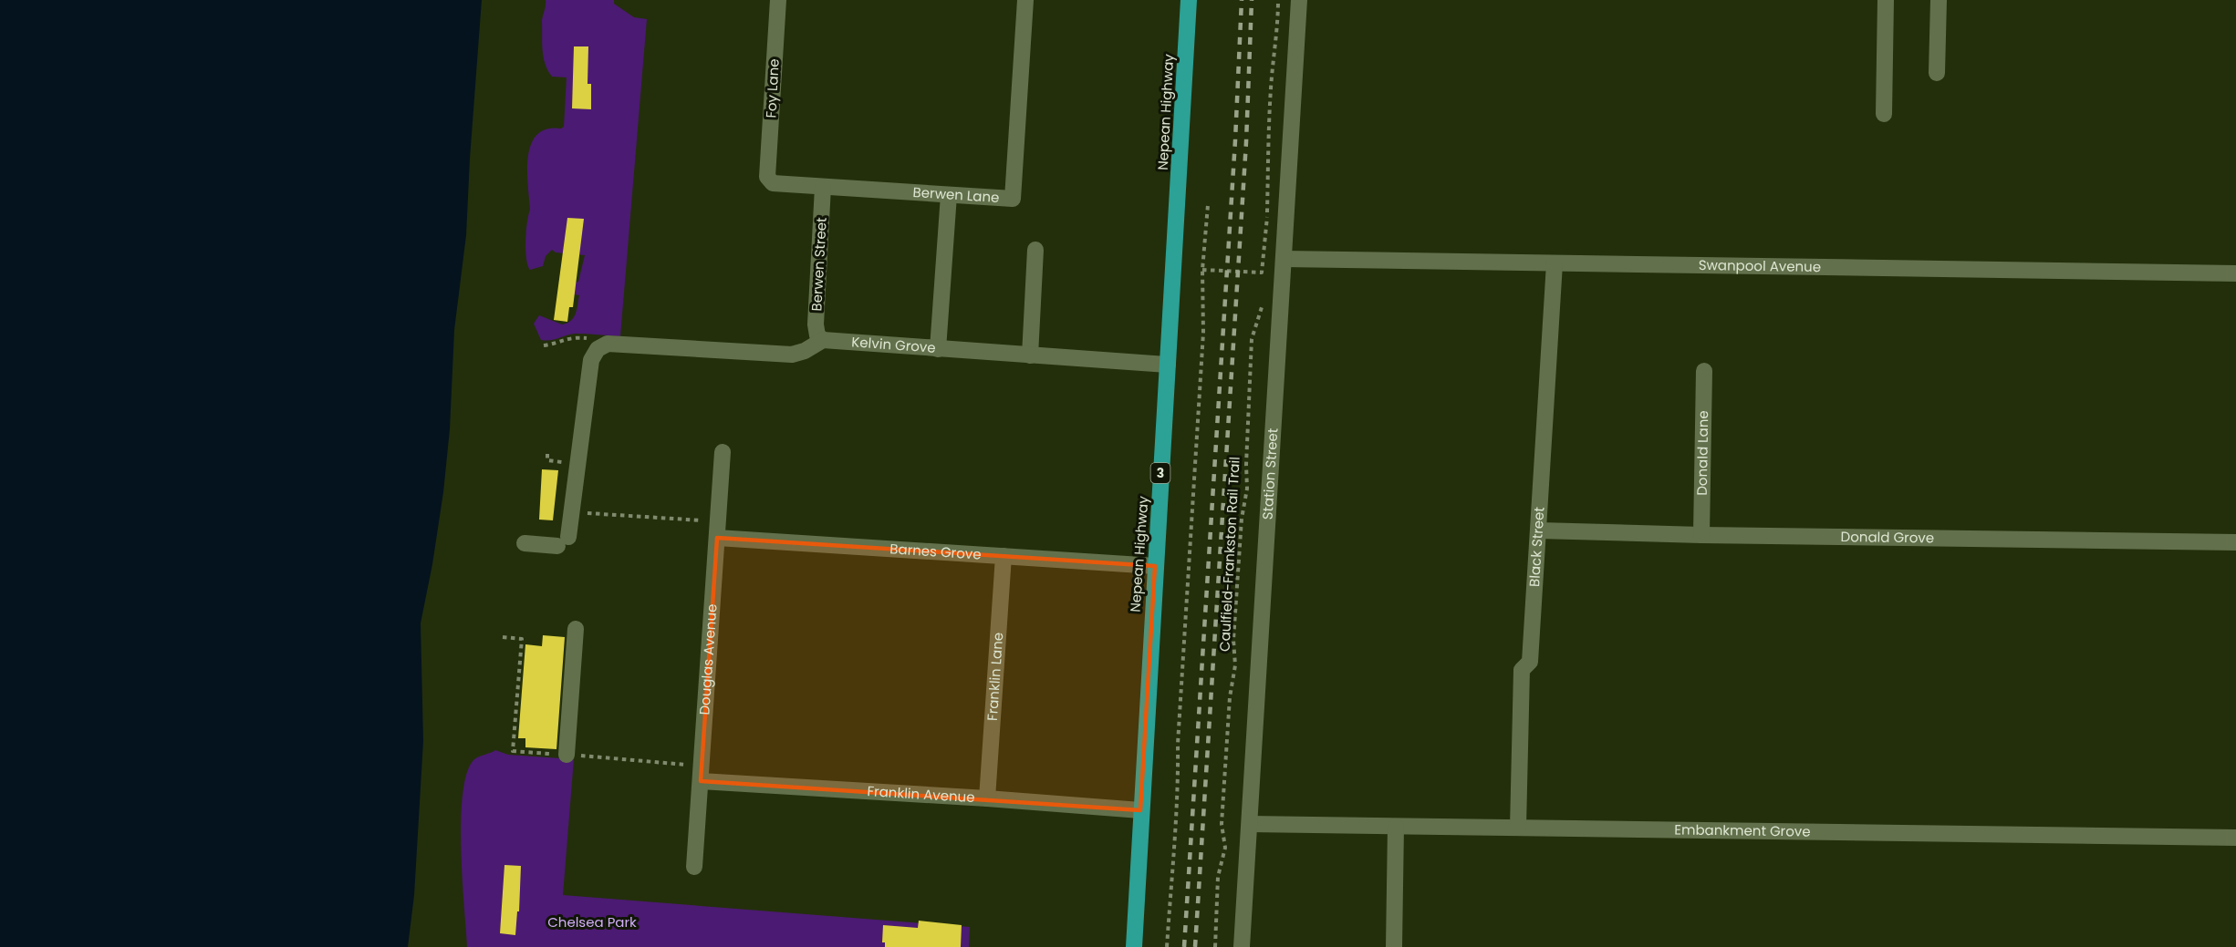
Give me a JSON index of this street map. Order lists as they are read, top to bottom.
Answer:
{
  "streets": {
    "highway": ["Nepean Highway", "3"],
    "street": [
      "Foy Lane",
      "Berwen Lane",
      "Berwen Street",
      "Swanpool Avenue",
      "Kelvin Grove",
      "Donald Lane",
      "Station Street",
      "Donald Grove",
      "Black Street",
      "Barnes Grove",
      "Douglas Avenue",
      "Franklin Lane",
      "Franklin Avenue",
      "Embankment Grove"
    ],
    "path": ["Caulfield-Frankston Rail Trail"]
  },
  "crossings": [
    ["Foy Lane", "Berwen Lane"],
    ["Nepean Highway", "Kelvin Grove"],
    ["Nepean Highway", "Barnes Grove"],
    ["Nepean Highway", "Franklin Avenue"],
    ["Berwen Lane", "Berwen Street"],
    ["Berwen Street", "Kelvin Grove"],
    ["Swanpool Avenue", "Station Street"],
    ["Swanpool Avenue", "Black Street"],
    ["Donald Lane", "Donald Grove"],
    ["Station Street", "Embankment Grove"],
    ["Donald Grove", "Black Street"],
    ["Black Street", "Embankment Grove"],
    ["Barnes Grove", "Douglas Avenue"],
    ["Barnes Grove", "Franklin Lane"],
    ["Douglas Avenue", "Franklin Avenue"],
    ["Franklin Lane", "Franklin Avenue"]
  ],
  "parks": ["Chelsea Park"]
}
